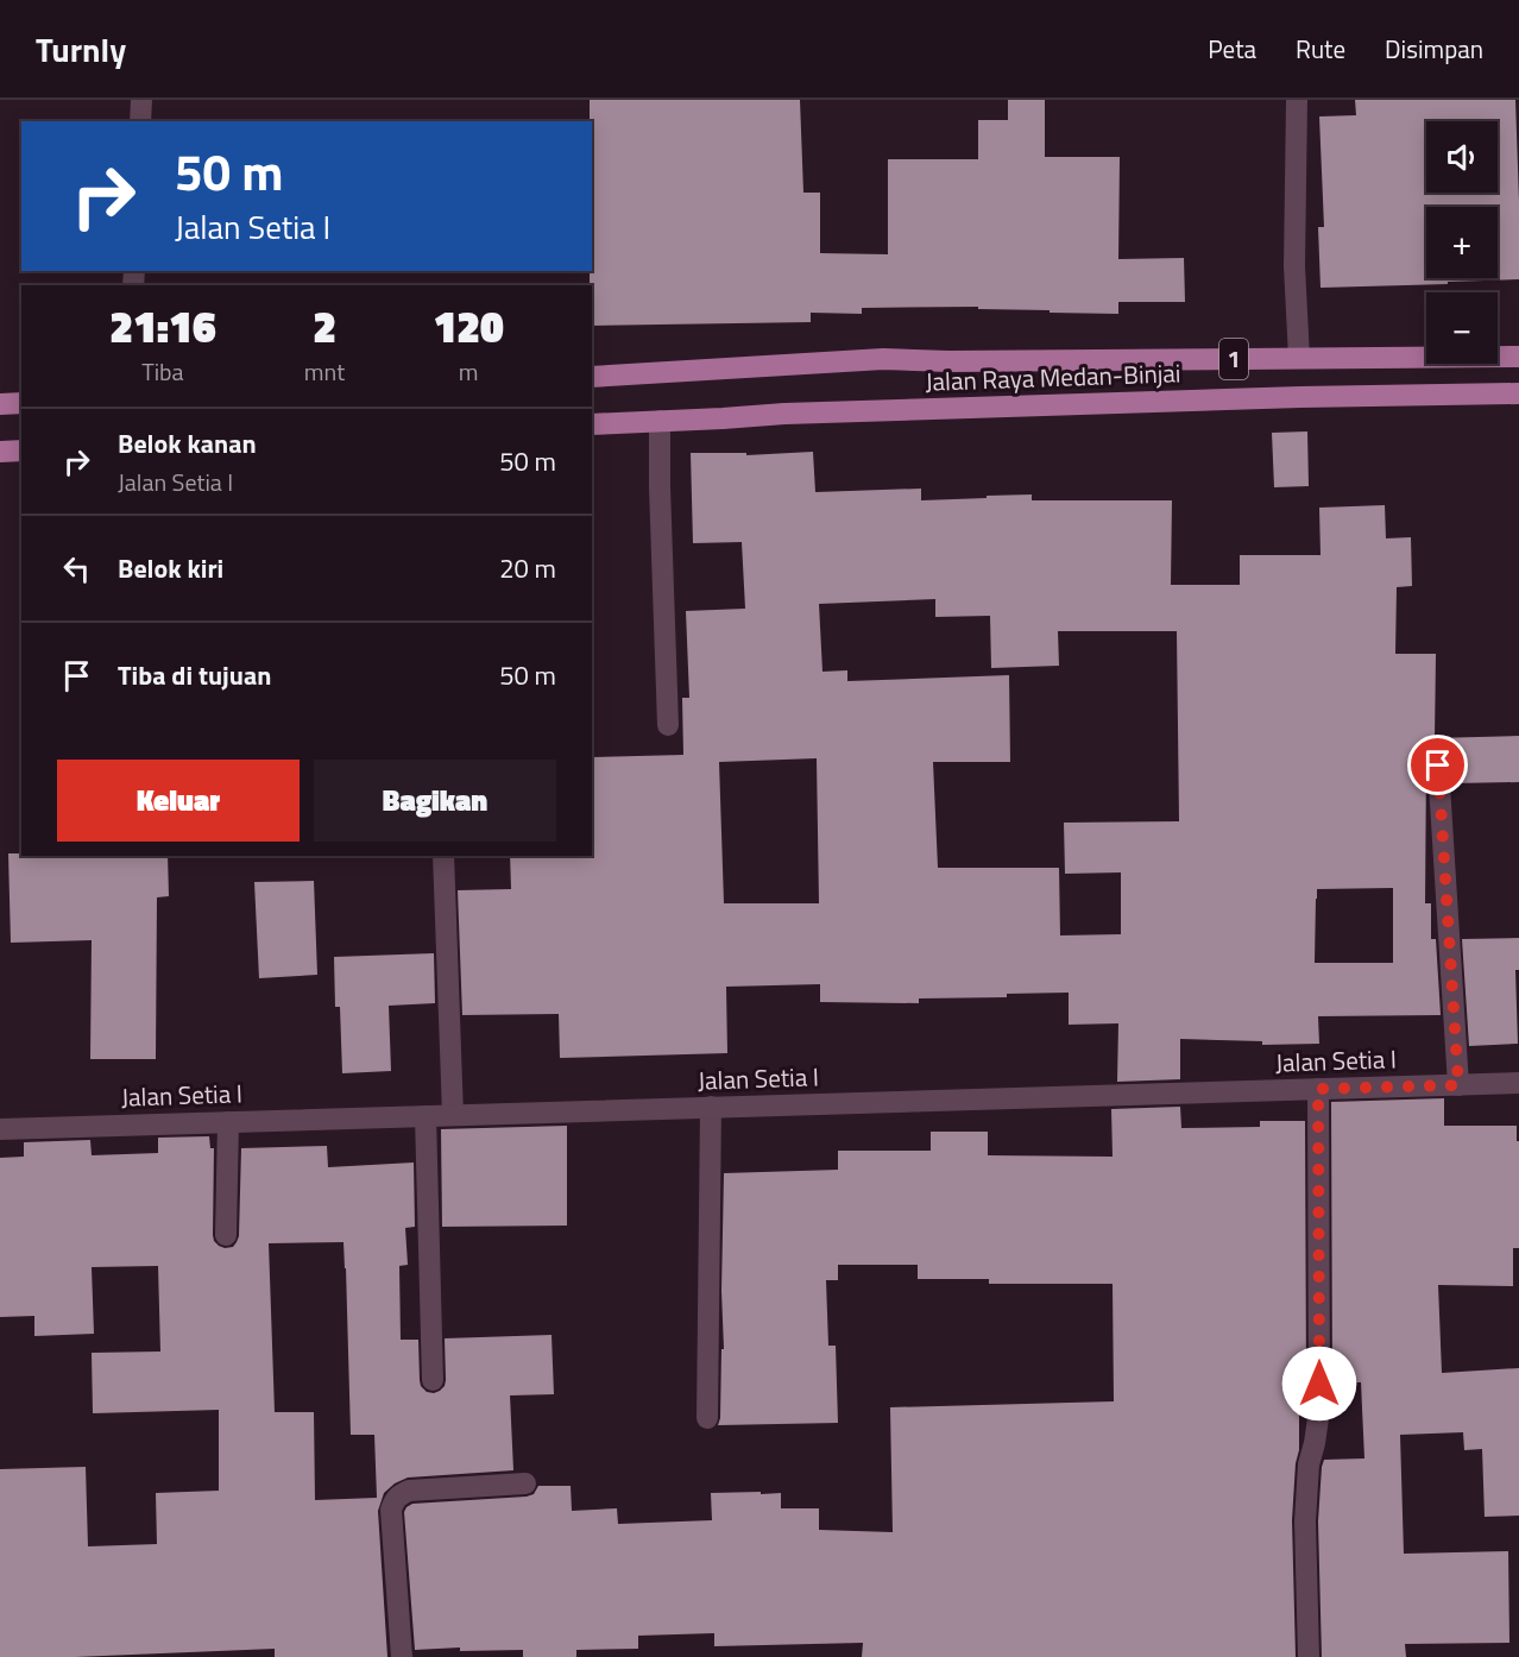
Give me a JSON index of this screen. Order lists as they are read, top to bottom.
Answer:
{
  "streets": {
    "highway": ["1", "Jalan Raya Medan-Binjai"],
    "street": ["Jalan Setia I"]
  },
  "page": {
    "header": "Turnly",
    "nav": ["Peta", "Rute", "Disimpan"],
    "map_buttons": ["+", "−"],
    "turn": ["50 m", "Jalan Setia I"],
    "eta": [
      "21:16",
      "Tiba",
      "2",
      "mnt",
      "120",
      "m"
    ],
    "list": [
      {
        "name": "Belok kanan",
        "note": "Jalan Setia I",
        "value": "50 m"
      },
      {
        "name": "Belok kiri",
        "value": "20 m"
      },
      {
        "name": "Tiba di tujuan",
        "value": "50 m"
      }
    ],
    "buttons": ["Keluar", "Bagikan"]
  }
}
